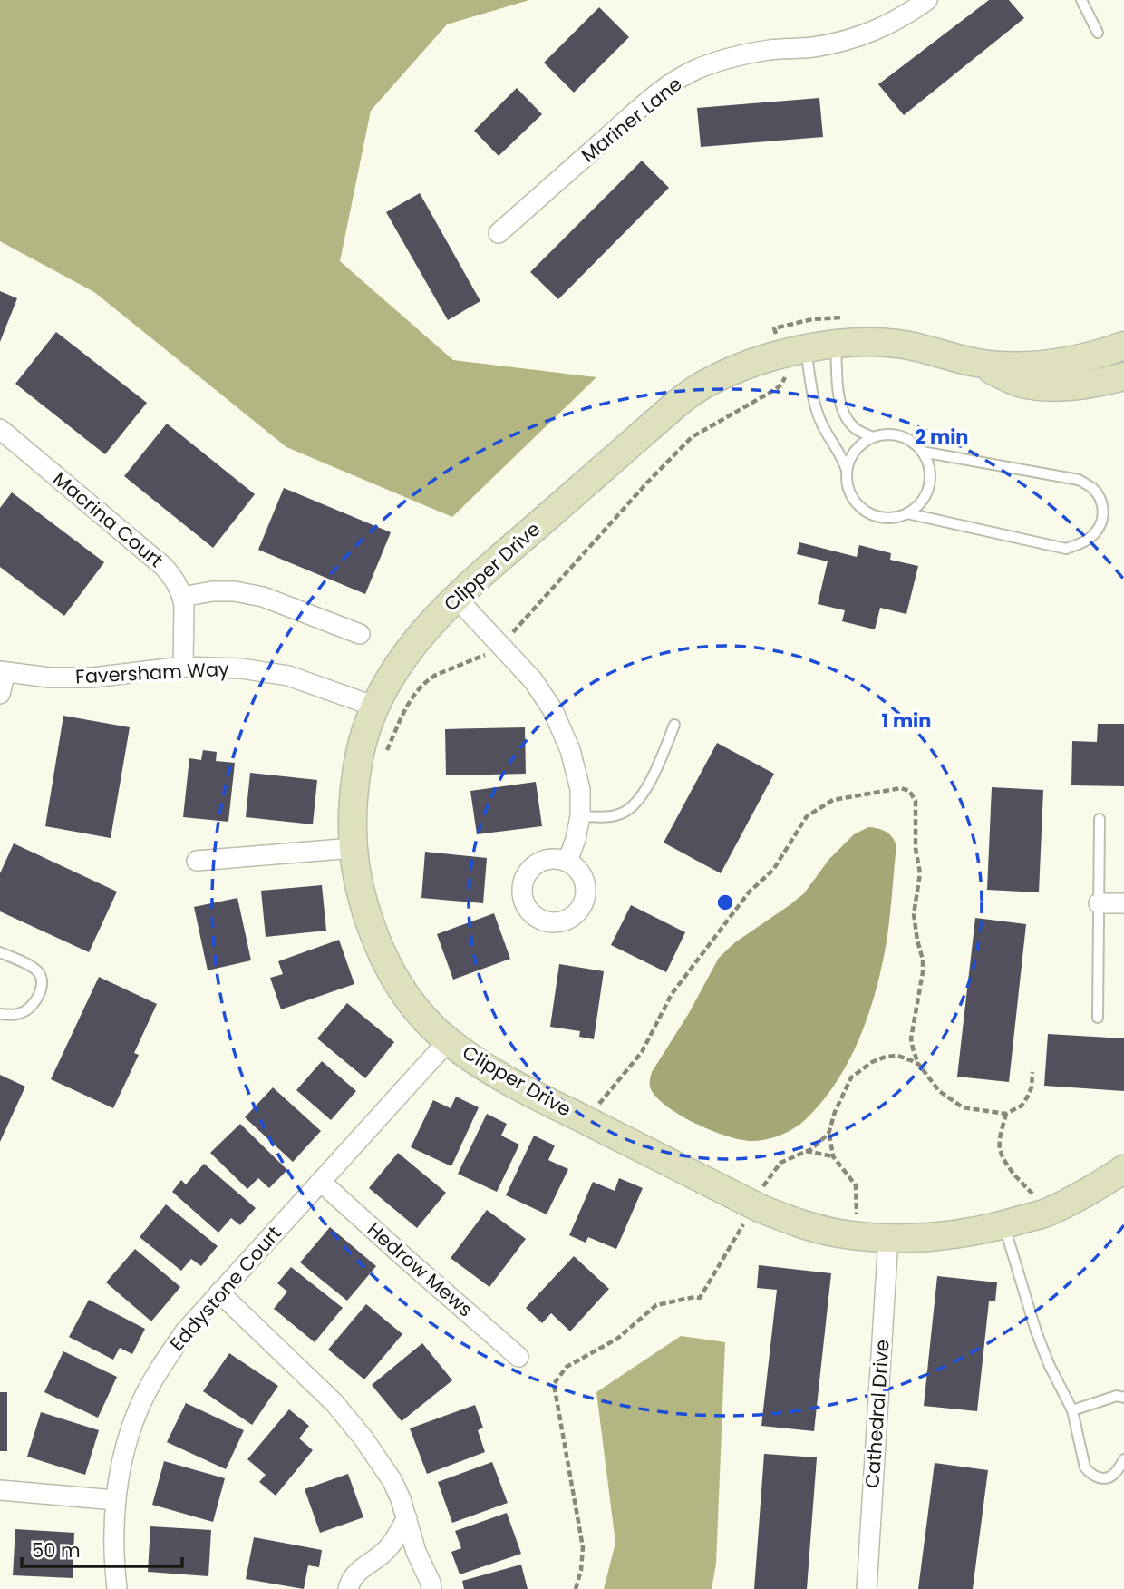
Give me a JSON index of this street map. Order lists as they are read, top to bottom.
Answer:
{
  "streets": {
    "street": [
      "Mariner Lane",
      "Macrina Court",
      "Clipper Drive",
      "Faversham Way",
      "Hedrow Mews",
      "Eddystone Court",
      "Cathedral Drive"
    ]
  },
  "crossings": [
    ["Macrina Court", "Faversham Way"],
    ["Clipper Drive", "Faversham Way"],
    ["Clipper Drive", "Eddystone Court"],
    ["Clipper Drive", "Cathedral Drive"],
    ["Hedrow Mews", "Eddystone Court"]
  ],
  "scale_bar": "50 m",
  "rings": ["2 min", "1 min"]
}
